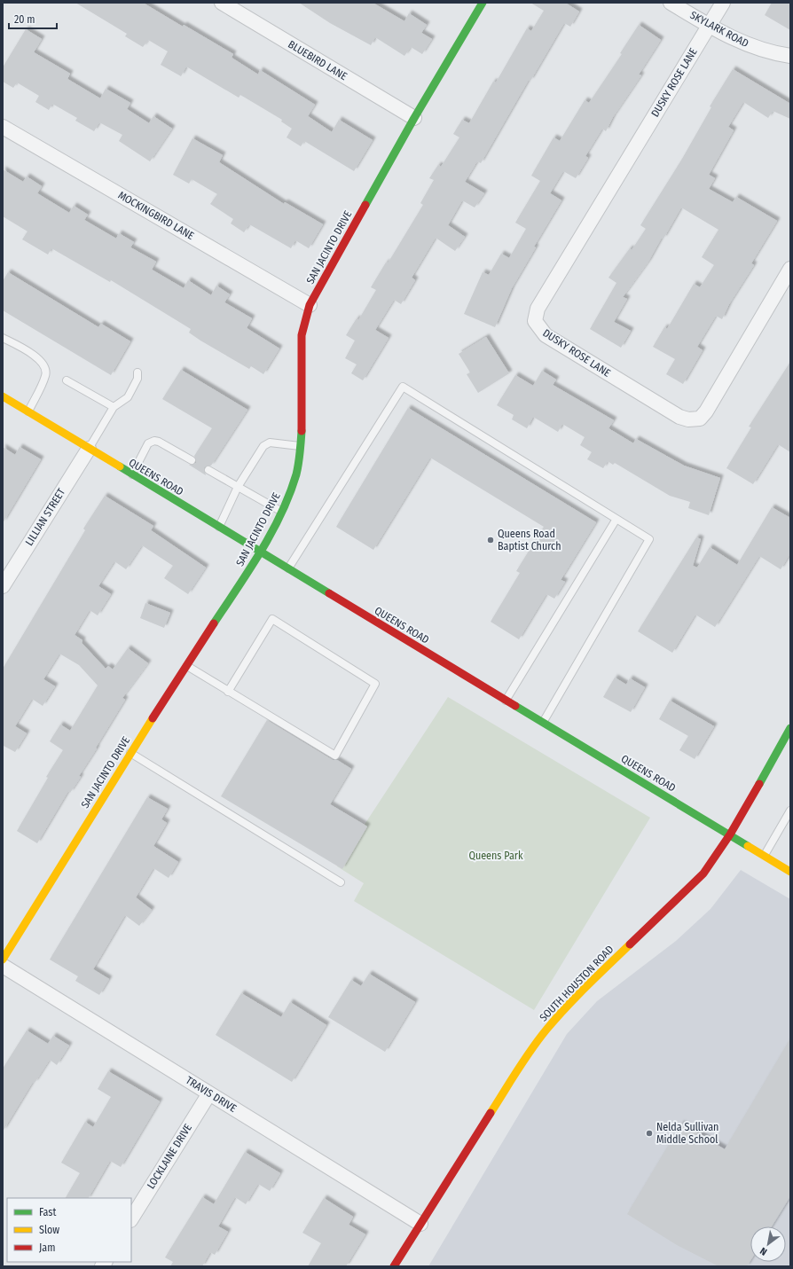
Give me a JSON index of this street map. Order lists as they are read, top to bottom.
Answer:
{
  "streets": {
    "street": [
      "SKYLARK ROAD",
      "BLUEBIRD LANE",
      "DUSKY ROSE LANE",
      "MOCKINGBIRD LANE",
      "SAN JACINTO DRIVE",
      "QUEENS ROAD",
      "LILLIAN STREET",
      "SOUTH HOUSTON ROAD",
      "TRAVIS DRIVE",
      "LOCKLAINE DRIVE"
    ]
  },
  "crossings": [
    ["SKYLARK ROAD", "DUSKY ROSE LANE"],
    ["BLUEBIRD LANE", "SAN JACINTO DRIVE"],
    ["MOCKINGBIRD LANE", "SAN JACINTO DRIVE"],
    ["SAN JACINTO DRIVE", "QUEENS ROAD"],
    ["QUEENS ROAD", "LILLIAN STREET"],
    ["QUEENS ROAD", "SOUTH HOUSTON ROAD"],
    ["SOUTH HOUSTON ROAD", "TRAVIS DRIVE"],
    ["TRAVIS DRIVE", "LOCKLAINE DRIVE"]
  ],
  "parks": ["Queens Park"],
  "places": ["Queens Road Baptist Church", "Nelda Sullivan Middle School"],
  "legend": ["Fast", "Slow", "Jam"],
  "scale_bar": "20 m",
  "north": "bottom left"
}
